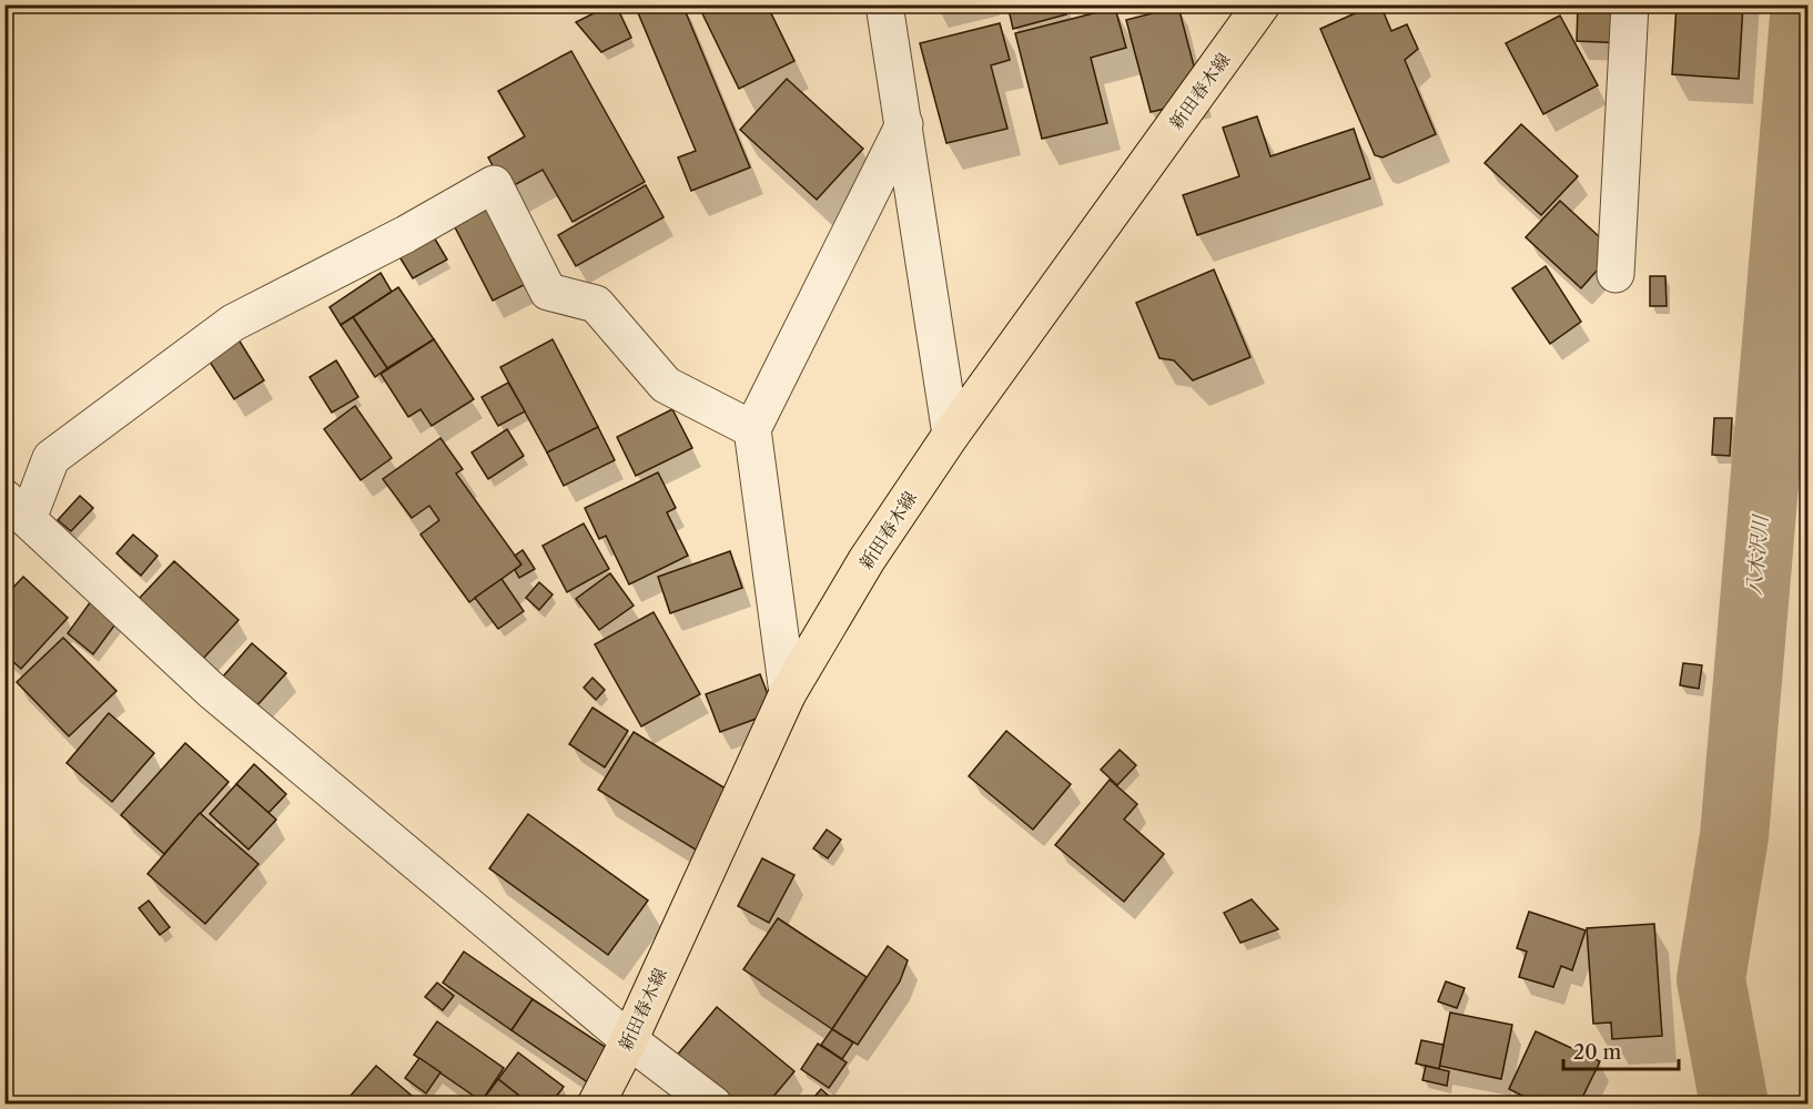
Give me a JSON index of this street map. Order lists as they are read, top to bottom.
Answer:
{
  "streets": {
    "main road": ["新田春木線"]
  },
  "water": ["八木沢川"],
  "scale_bar": "20 m"
}
